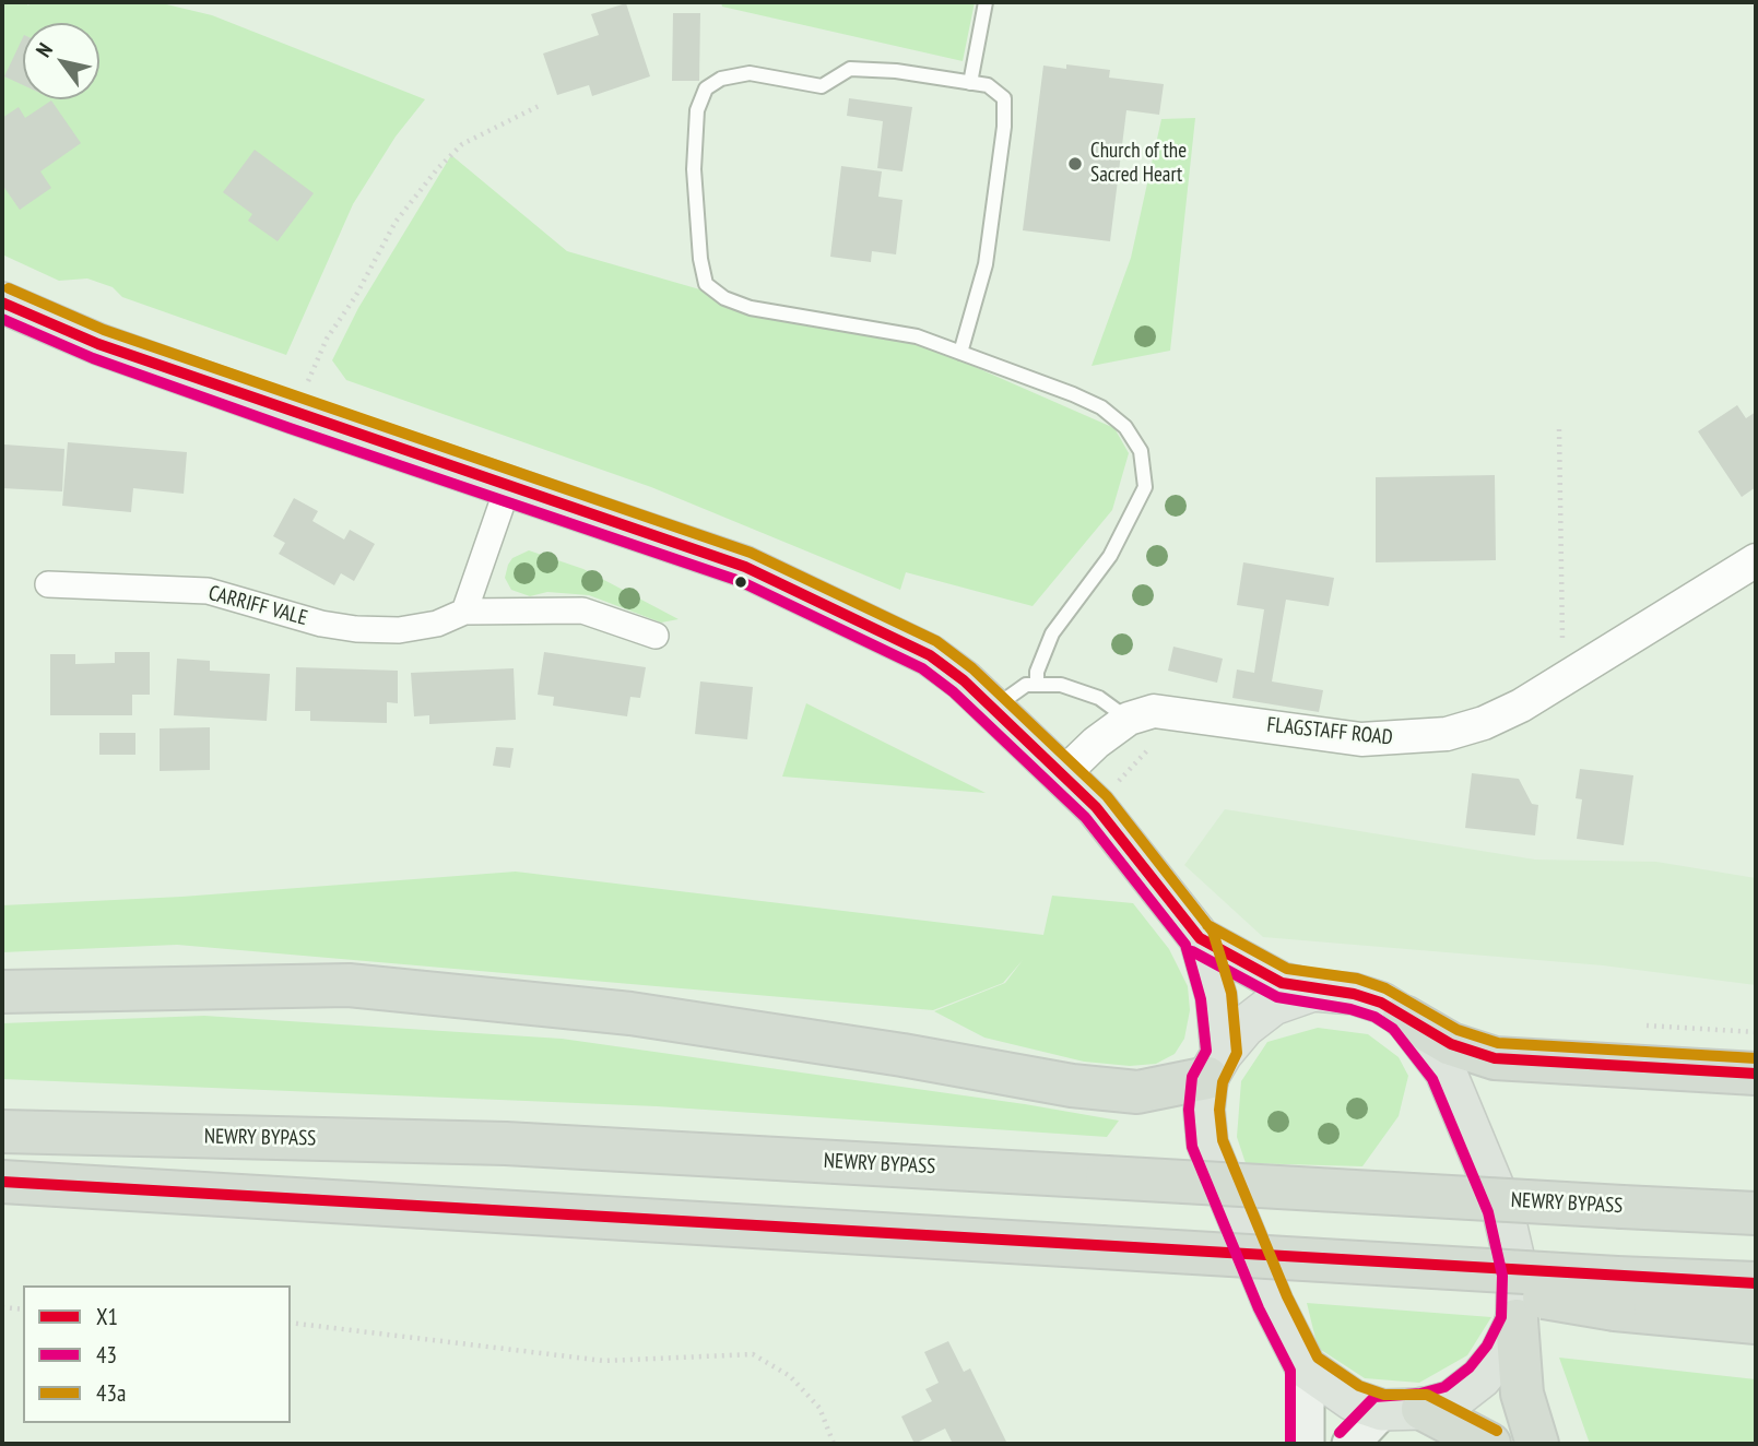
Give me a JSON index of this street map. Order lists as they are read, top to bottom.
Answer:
{
  "streets": {
    "highway": ["NEWRY BYPASS"],
    "street": ["CARRIFF VALE", "FLAGSTAFF ROAD"]
  },
  "places": ["Church of the Sacred Heart"],
  "lines": ["transit line 43a", "transit line X1", "transit line 43"],
  "legend": ["X1", "43", "43a"],
  "north": "top left"
}
